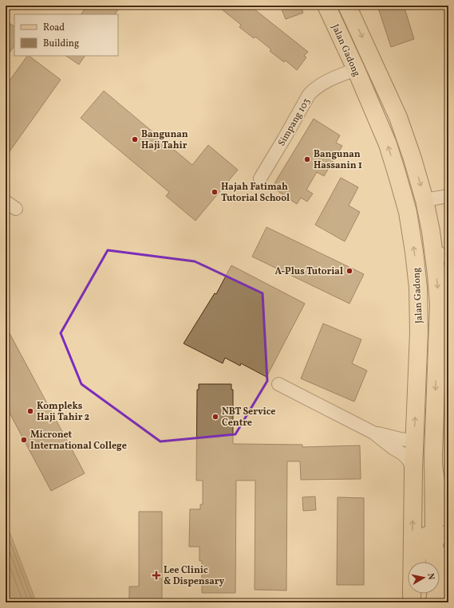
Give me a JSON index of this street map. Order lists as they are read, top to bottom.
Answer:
{
  "streets": {
    "main road": ["Jalan Gadong"],
    "street": ["Simpang 103"]
  },
  "crossings": [
    ["Jalan Gadong", "Simpang 103"]
  ],
  "places": {
    "other": [
      "Bangunan Haji Tahir",
      "Bangunan Hassanin 1",
      "Hajah Fatimah Tutorial School",
      "A-Plus Tutorial",
      "Kompleks Haji Tahir 2",
      "NBT Service Centre",
      "Micronet International College"
    ],
    "health": ["Lee Clinic & Dispensary"]
  },
  "legend": ["Road", "Building"],
  "north": "right"
}
